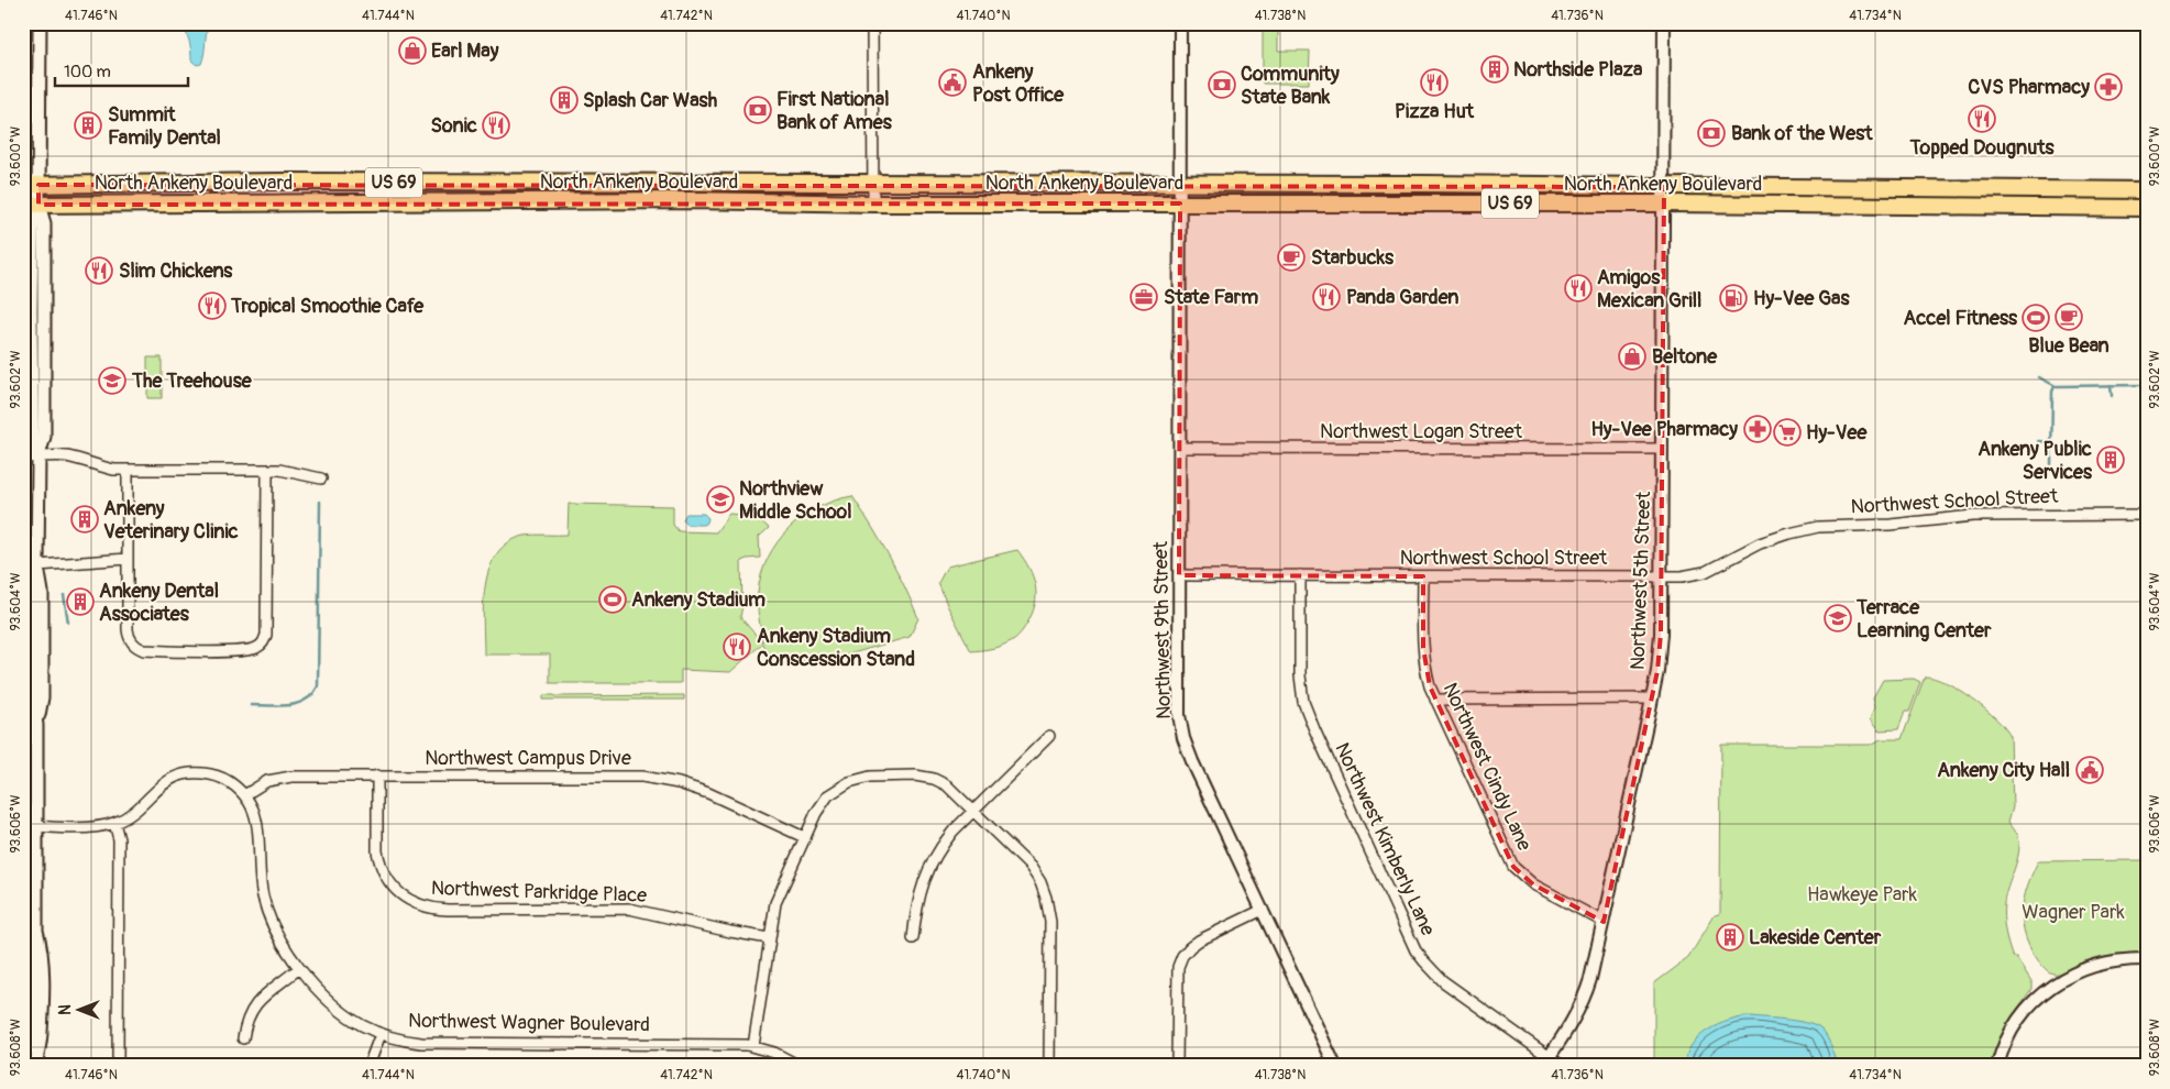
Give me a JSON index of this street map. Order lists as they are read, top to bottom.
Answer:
{
  "streets": {
    "main road": ["North Ankeny Boulevard", "US 69"],
    "street": [
      "Northwest Logan Street",
      "Northwest School Street",
      "Northwest 5th Street",
      "Northwest 9th Street",
      "Northwest Campus Drive",
      "Northwest Cindy Lane",
      "Northwest Kimberly Lane",
      "Northwest Parkridge Place",
      "Northwest Wagner Boulevard"
    ]
  },
  "crossings": [
    ["North Ankeny Boulevard", "Northwest 5th Street"],
    ["North Ankeny Boulevard", "Northwest 9th Street"],
    ["Northwest Logan Street", "Northwest 5th Street"],
    ["Northwest Logan Street", "Northwest 9th Street"],
    ["Northwest School Street", "Northwest 5th Street"],
    ["Northwest School Street", "Northwest 9th Street"],
    ["Northwest School Street", "Northwest Cindy Lane"],
    ["Northwest School Street", "Northwest Kimberly Lane"],
    ["Northwest 5th Street", "Northwest Cindy Lane"],
    ["Northwest 5th Street", "Northwest Kimberly Lane"],
    ["Northwest Campus Drive", "Northwest Parkridge Place"],
    ["Northwest Campus Drive", "Northwest Wagner Boulevard"]
  ],
  "parks": ["Hawkeye Park", "Wagner Park"],
  "places": {
    "shop": ["Earl May", "Beltone"],
    "building": [
      "Northside Plaza",
      "Splash Car Wash",
      "Summit Family Dental",
      "Ankeny Public Services",
      "Ankeny Veterinary Clinic",
      "Ankeny Dental Associates",
      "Lakeside Center"
    ],
    "public building": ["Ankeny Post Office", "Ankeny City Hall"],
    "restaurant": [
      "Pizza Hut",
      "Topped Dougnuts",
      "Sonic",
      "Slim Chickens",
      "Amigos Mexican Grill",
      "Panda Garden",
      "Tropical Smoothie Cafe",
      "Ankeny Stadium Conscession Stand"
    ],
    "bank": ["Community State Bank", "First National Bank of Ames", "Bank of the West"],
    "pharmacy": ["CVS Pharmacy", "Hy-Vee Pharmacy"],
    "cafe": ["Starbucks", "Blue Bean"],
    "office": ["State Farm"],
    "fuel station": ["Hy-Vee Gas"],
    "sports": ["Accel Fitness", "Ankeny Stadium"],
    "school or university": ["The Treehouse", "Northview Middle School", "Terrace Learning Center"],
    "supermarket": ["Hy-Vee"]
  },
  "scale_bar": "100 m",
  "north": "left",
  "coordinates": [
    "41.746°N",
    "41.744°N",
    "41.742°N",
    "41.740°N",
    "41.738°N",
    "41.736°N",
    "41.734°N",
    "93.600°W",
    "93.602°W",
    "93.604°W",
    "93.606°W",
    "93.608°W"
  ]
}
